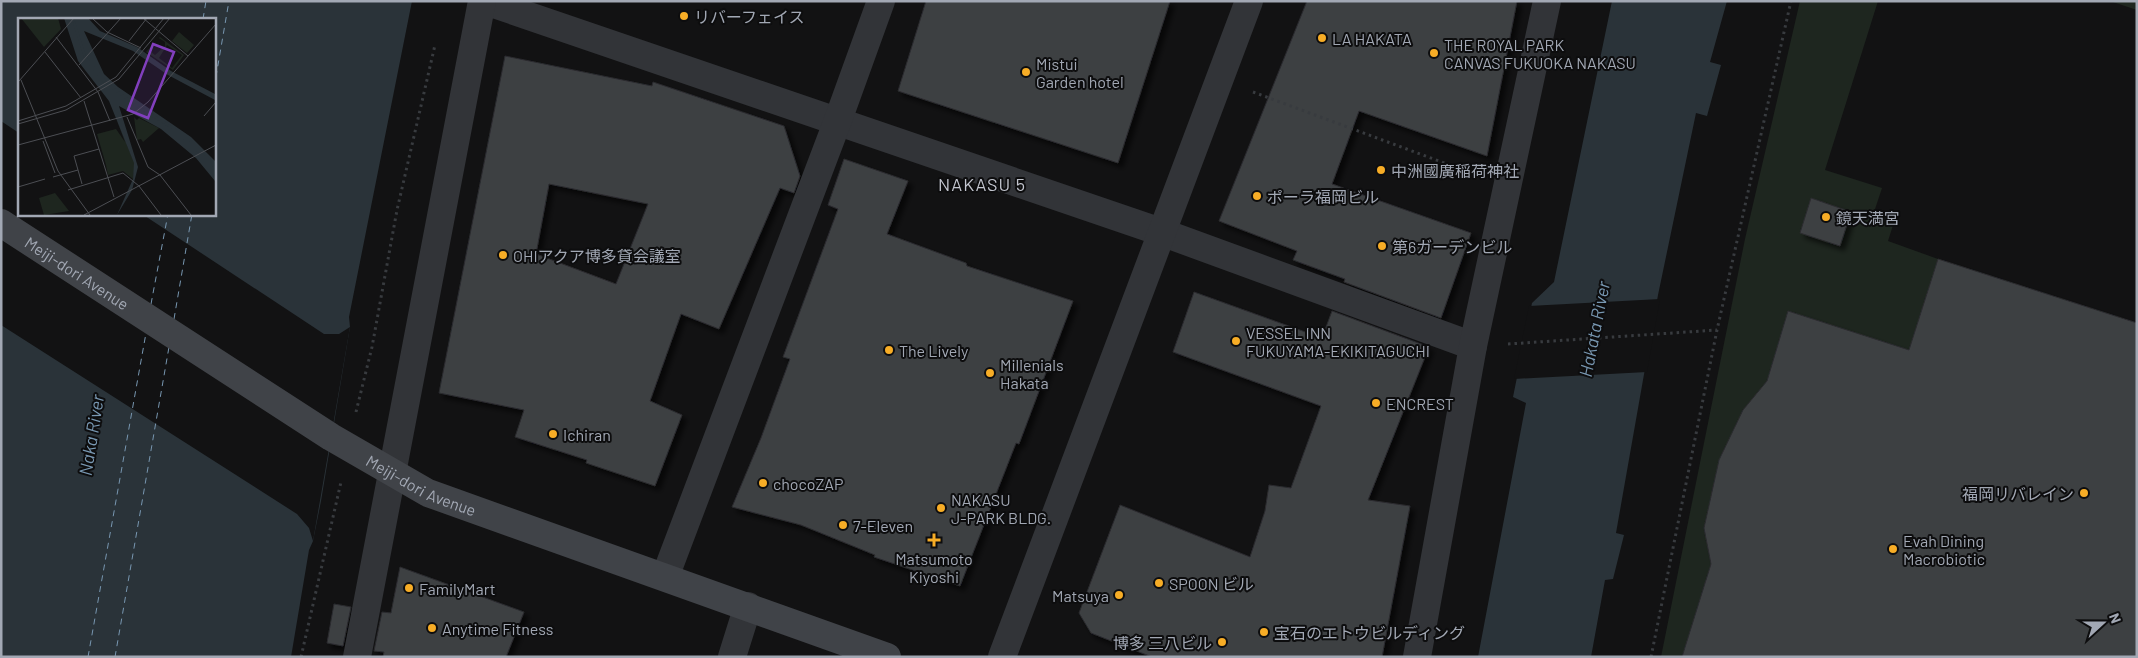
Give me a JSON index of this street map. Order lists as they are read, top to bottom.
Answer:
{
  "streets": {
    "street": ["Meiji-dori Avenue"]
  },
  "districts": ["NAKASU 5"],
  "water": ["Hakata River", "Naka River"],
  "places": {
    "other": [
      "リバーフェイス",
      "LA HAKATA",
      "THE ROYAL PARK CANVAS FUKUOKA NAKASU",
      "Mistui Garden hotel",
      "中洲國廣稲荷神社",
      "ポーラ福岡ビル",
      "鏡天満宮",
      "第6ガーデンビル",
      "OHIアクア博多貸会議室",
      "VESSEL INN FUKUYAMA-EKIKITAGUCHI",
      "The Lively",
      "Millenials Hakata",
      "ENCREST",
      "Ichiran",
      "chocoZAP",
      "福岡リバレイン",
      "NAKASU J-PARK BLDG.",
      "7-Eleven",
      "Evah Dining Macrobiotic",
      "SPOON ビル",
      "FamilyMart",
      "Matsuya",
      "Anytime Fitness",
      "宝石のエトウビルディング",
      "博多 三八ビル"
    ],
    "health": ["Matsumoto Kiyoshi"]
  },
  "north": "right"
}
